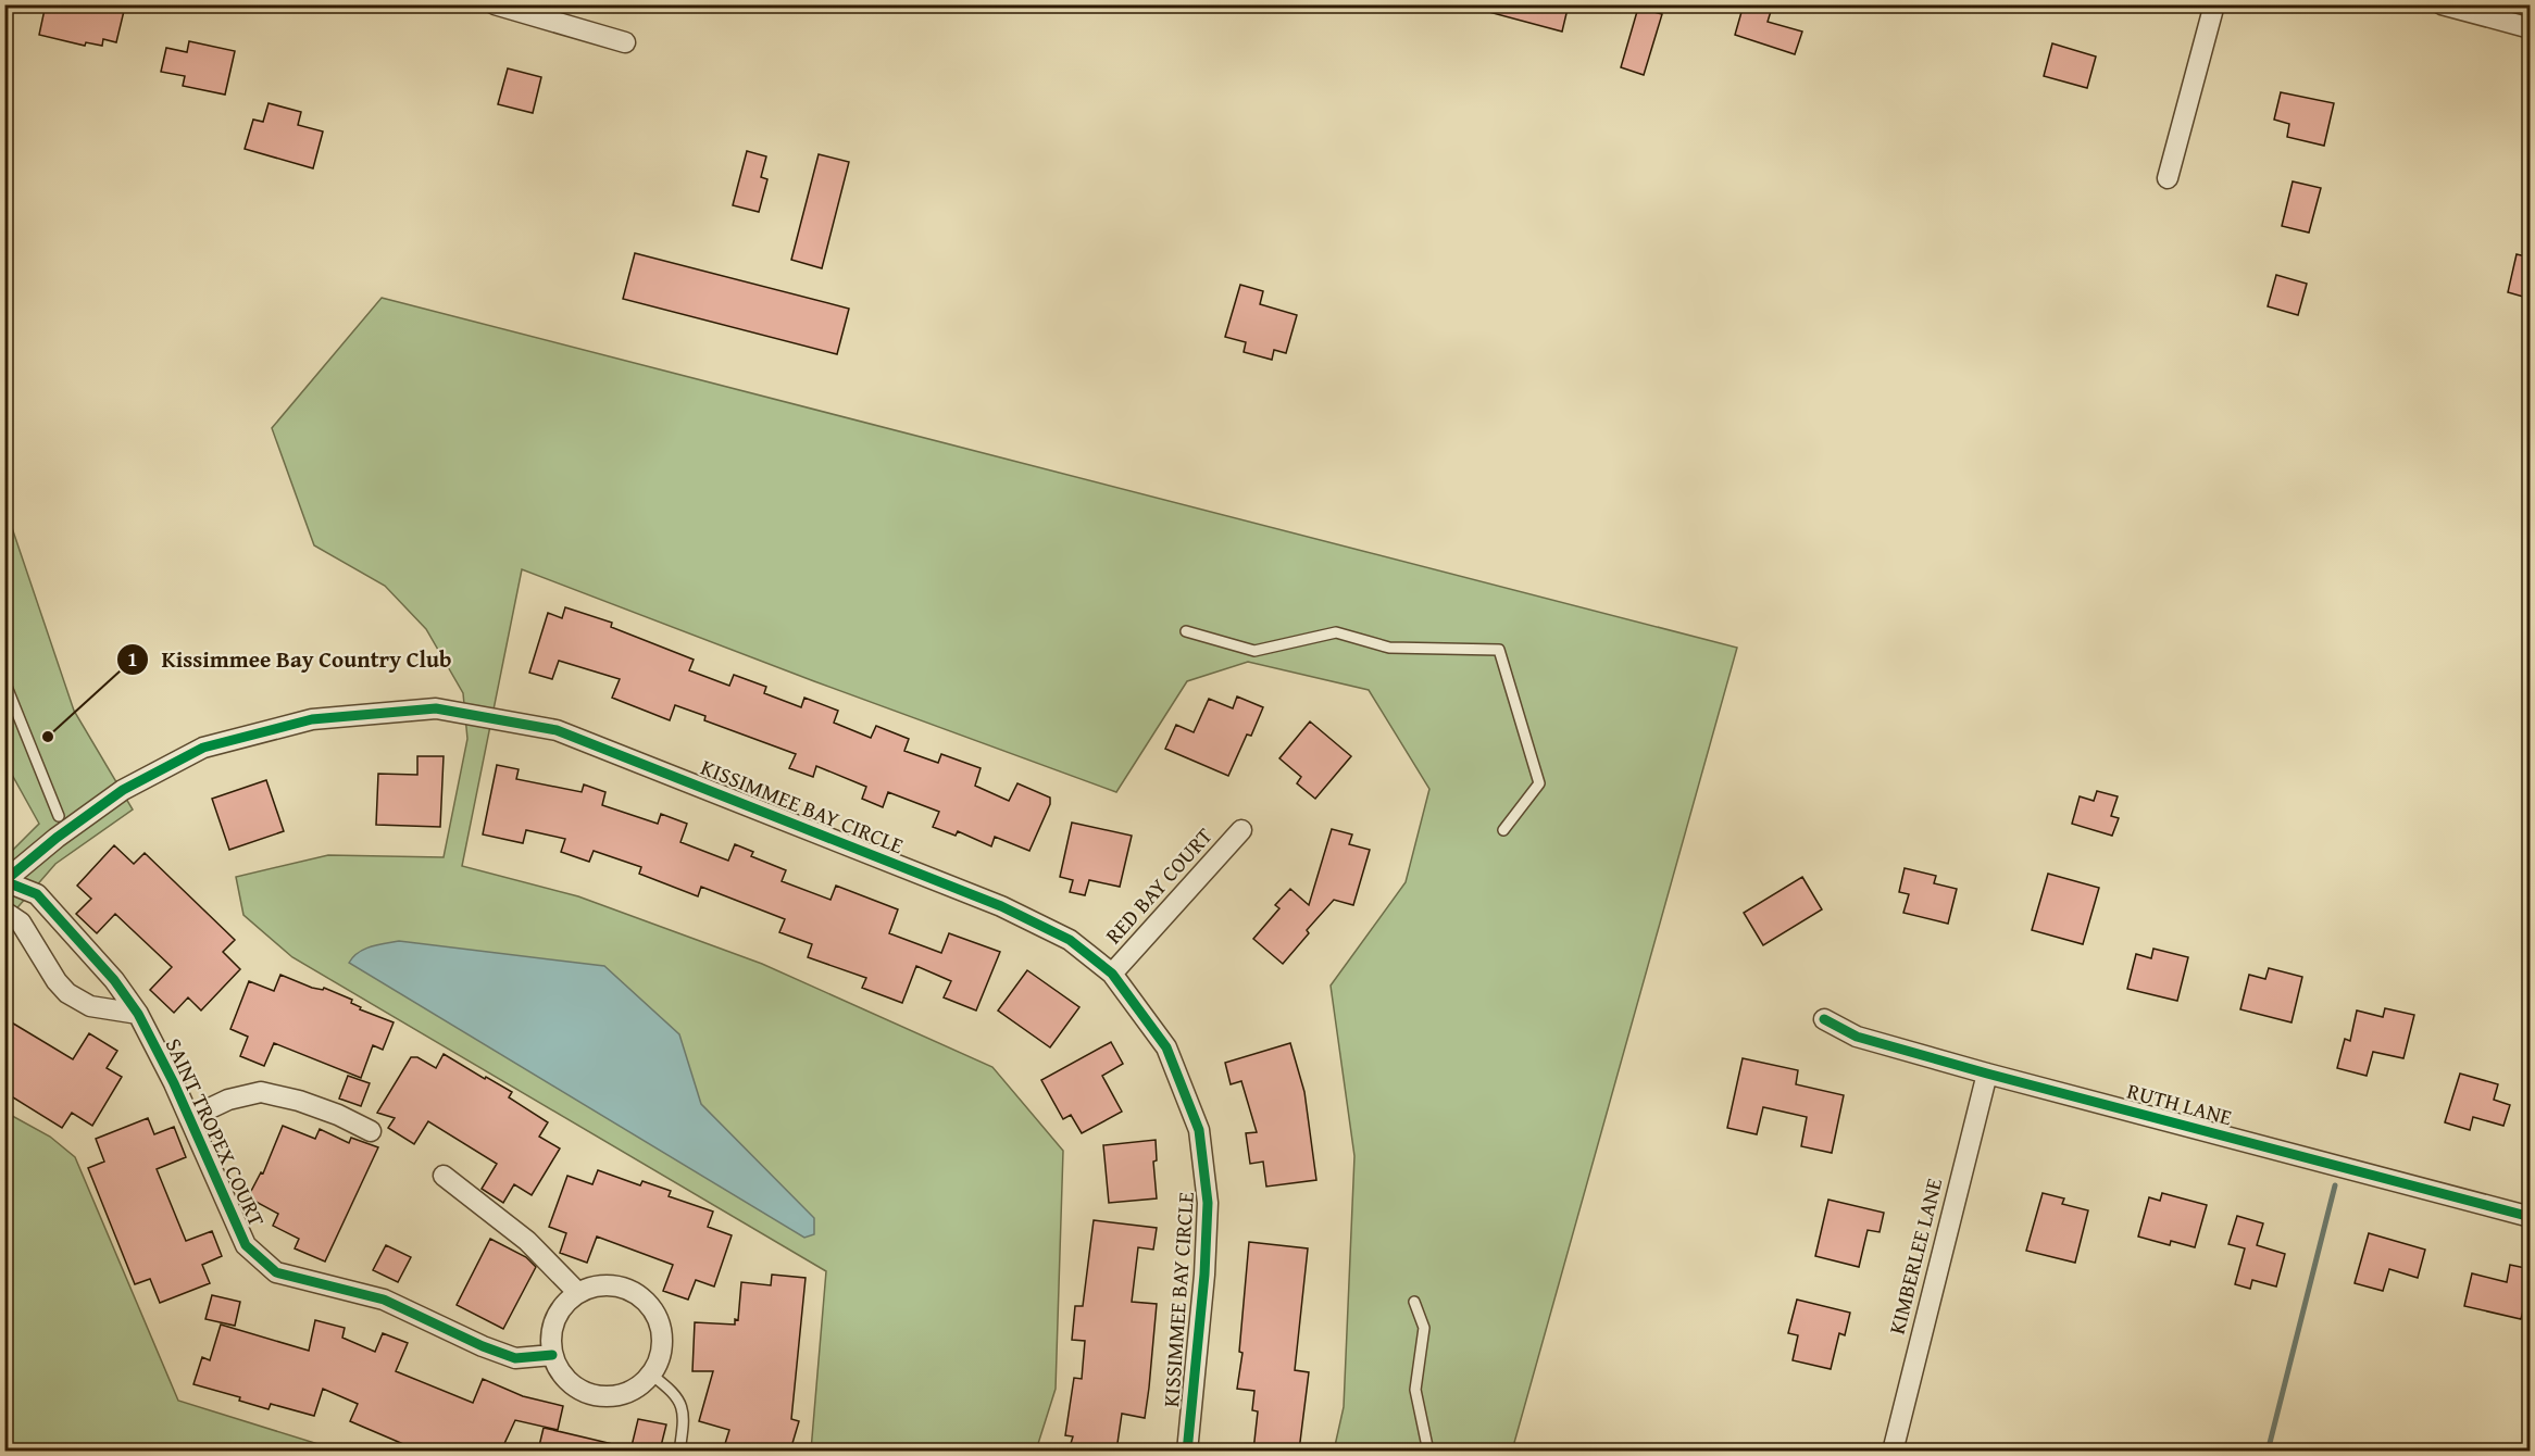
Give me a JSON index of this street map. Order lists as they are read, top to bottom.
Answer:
{
  "streets": {
    "street": [
      "KISSIMMEE BAY CIRCLE",
      "RED BAY COURT",
      "RUTH LANE",
      "SAINT TROPEX COURT",
      "KIMBERLEE LANE"
    ]
  },
  "crossings": [
    ["KISSIMMEE BAY CIRCLE", "RED BAY COURT"],
    ["KISSIMMEE BAY CIRCLE", "SAINT TROPEX COURT"],
    ["RUTH LANE", "KIMBERLEE LANE"]
  ],
  "places": ["Kissimmee Bay Country Club"]
}
